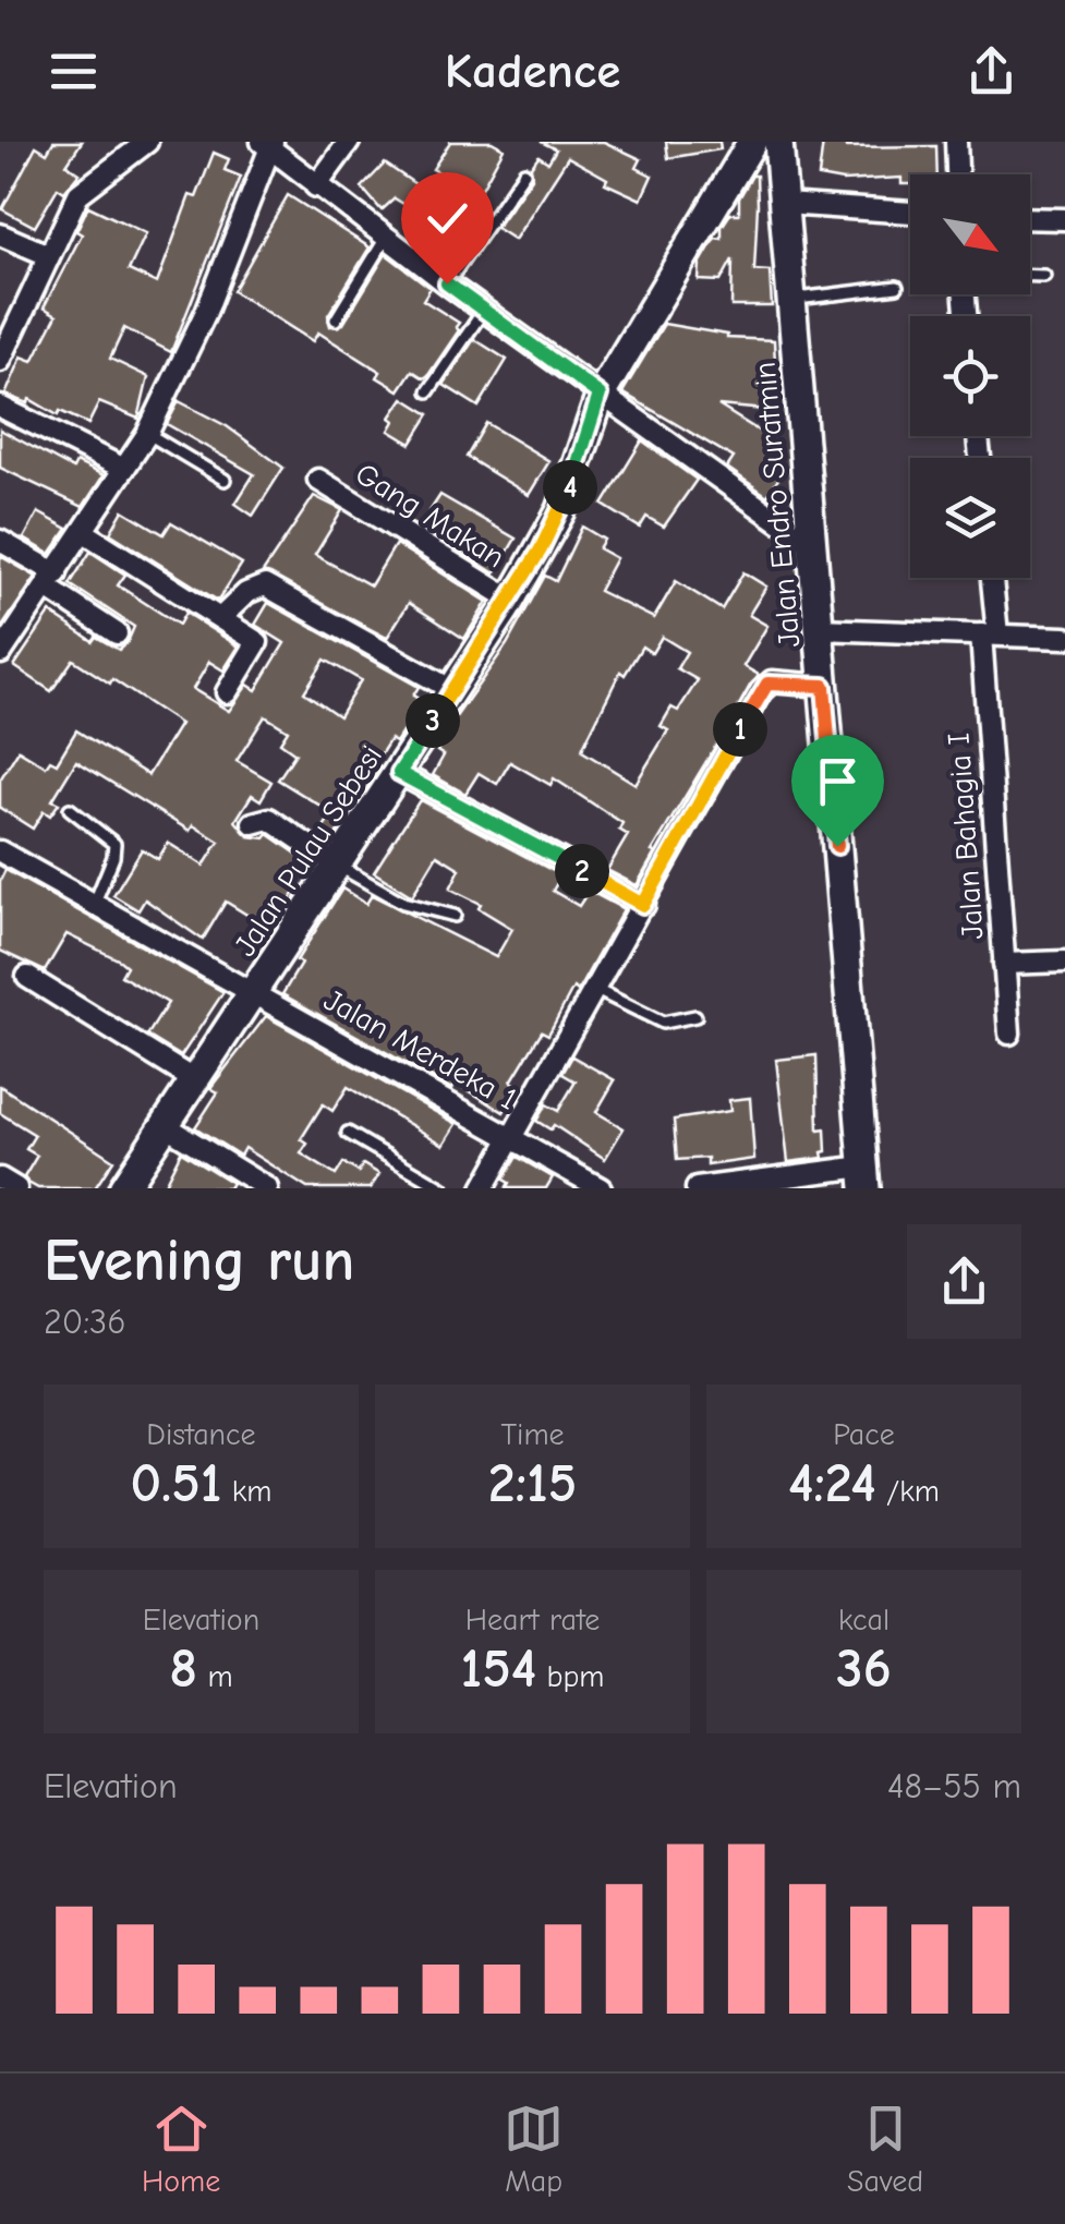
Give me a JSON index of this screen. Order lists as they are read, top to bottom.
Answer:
{
  "streets": {
    "street": [
      "Jalan Endro Suratmin",
      "Gang Makan",
      "Jalan Bahagia I",
      "Jalan Pulau Sebesi",
      "Jalan Merdeka 1"
    ]
  },
  "crossings": [
    ["Jalan Endro Suratmin", "Jalan Merdeka 1"],
    ["Gang Makan", "Jalan Pulau Sebesi"],
    ["Jalan Pulau Sebesi", "Jalan Merdeka 1"]
  ],
  "north": "bottom right",
  "page": {
    "header": "Kadence",
    "pins": [
      "4",
      "3",
      "1",
      "2"
    ],
    "heading": ["Evening run", "20:36"],
    "stats": [
      ["Distance", "0.51 km"],
      ["Time", "2:15"],
      ["Pace", "4:24 /km"],
      ["Elevation", "8 m"],
      ["Heart rate", "154 bpm"],
      ["kcal", "36"]
    ],
    "chart": ["Elevation", "48–55 m"],
    "tabs": ["Home", "Map", "Saved"]
  }
}
